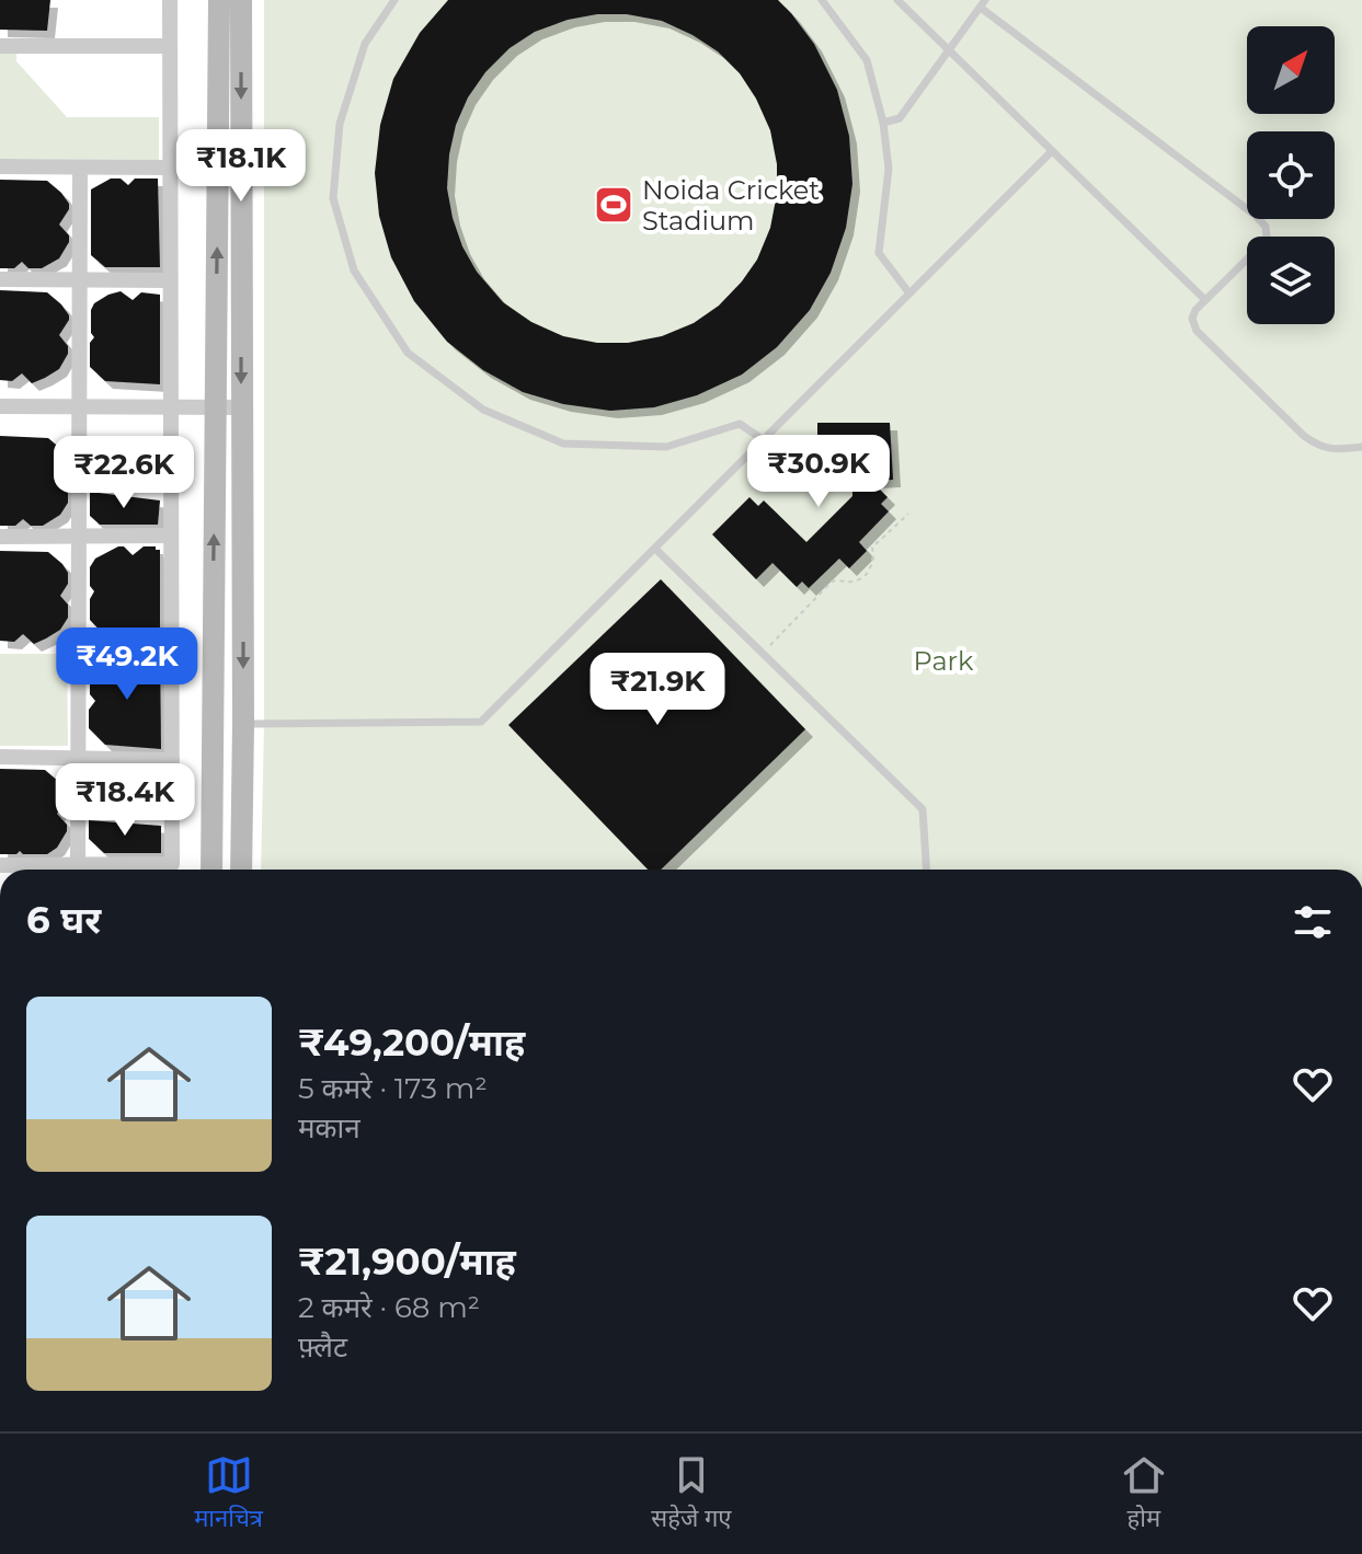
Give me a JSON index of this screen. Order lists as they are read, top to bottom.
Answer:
{
  "parks": ["Park"],
  "places": {
    "sports": ["Noida Cricket Stadium"]
  },
  "north": "top right",
  "page": {
    "price": [
      "₹18.1K",
      "₹30.9K",
      "₹22.6K",
      "₹49.2K",
      "₹21.9K",
      "₹18.4K"
    ],
    "heading": "6 घर",
    "list": [
      {
        "name": "₹49,200/माह",
        "note": "5 कमरे · 173 m² · मकान"
      },
      {
        "name": "₹21,900/माह",
        "note": "2 कमरे · 68 m² · फ़्लैट"
      }
    ],
    "tabs": ["मानचित्र", "सहेजे गए", "होम"]
  }
}
